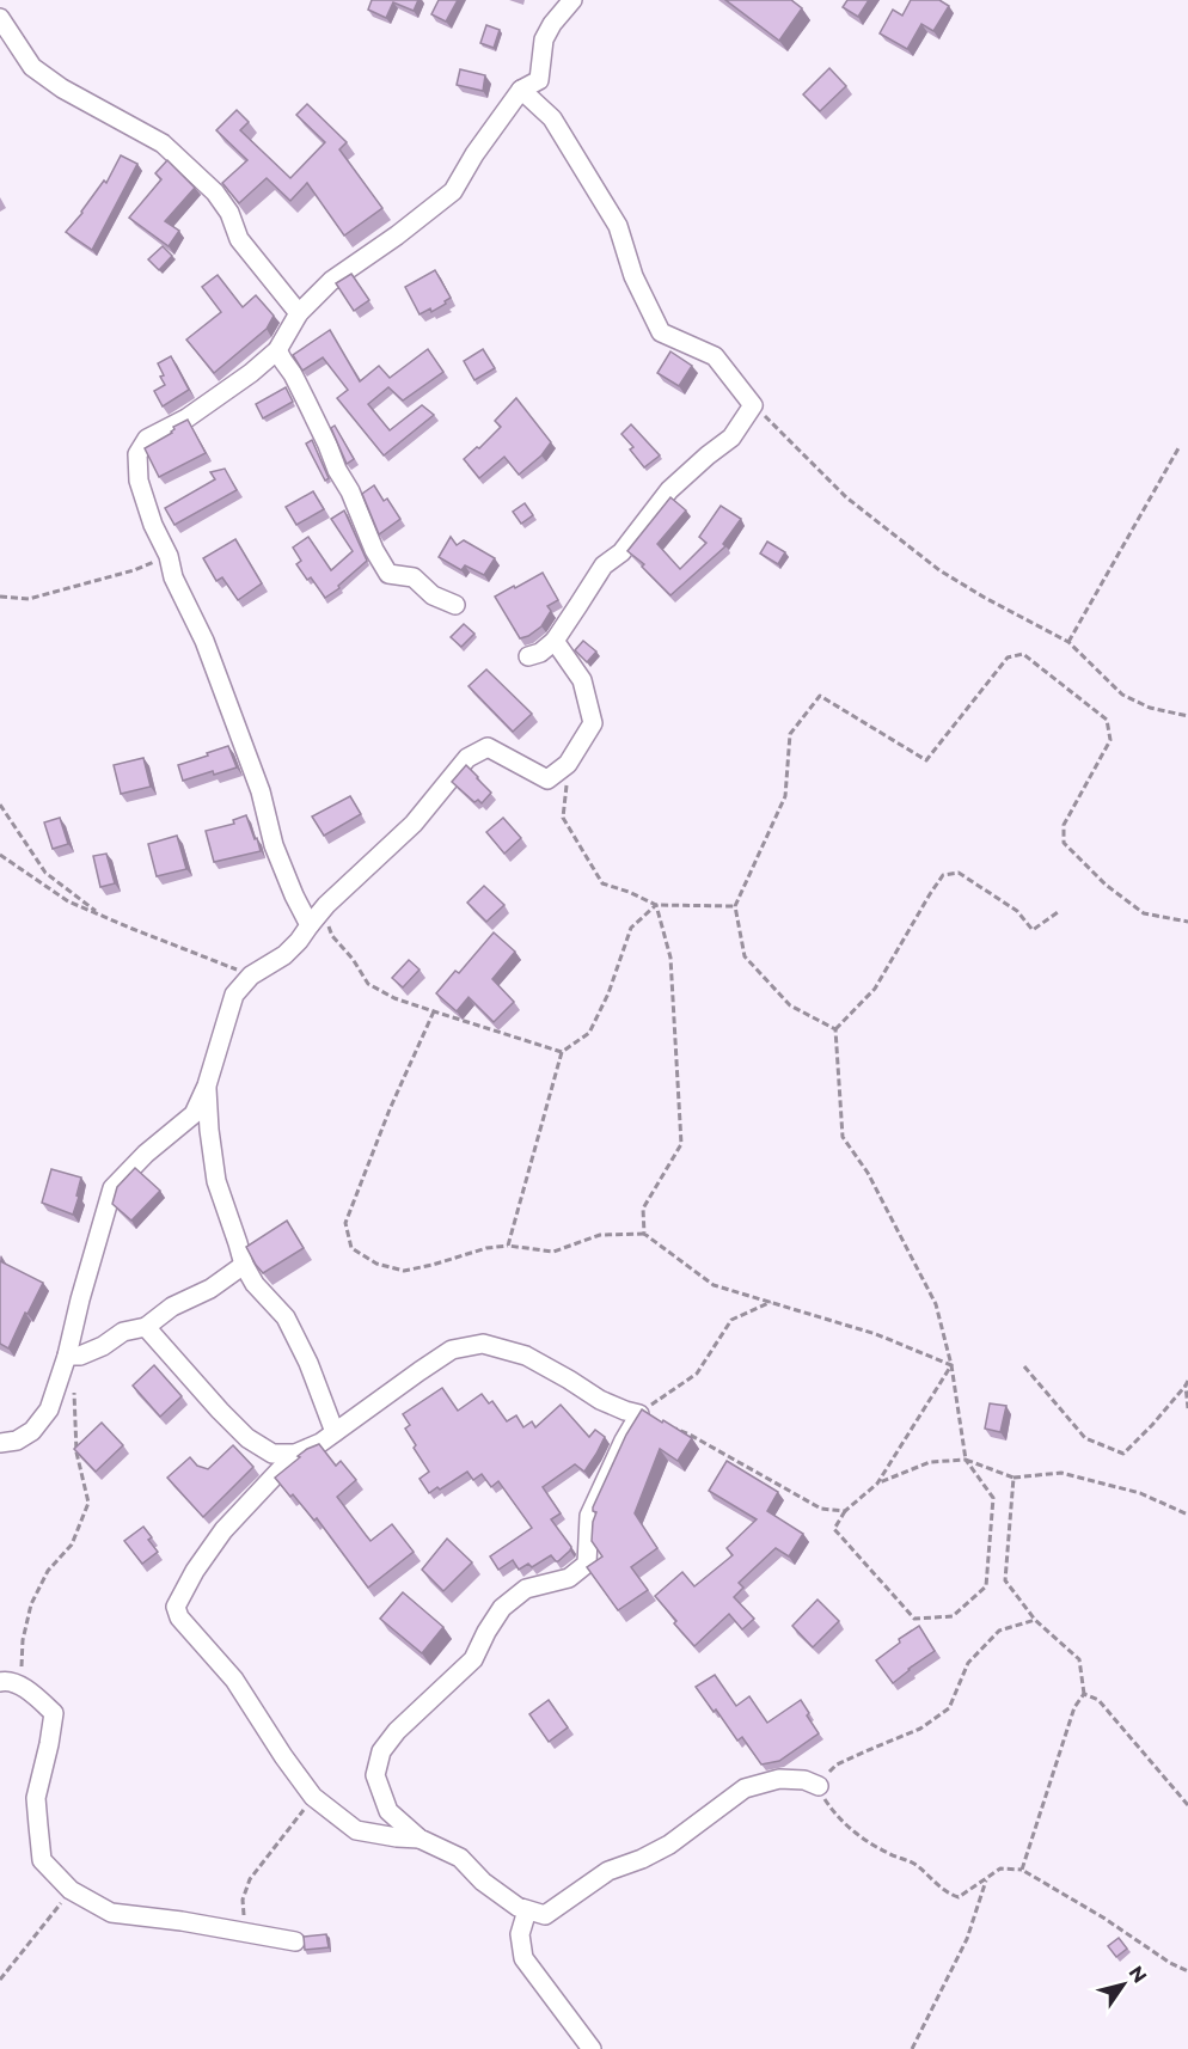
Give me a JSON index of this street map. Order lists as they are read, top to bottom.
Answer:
{
  "north": "top right"
}
